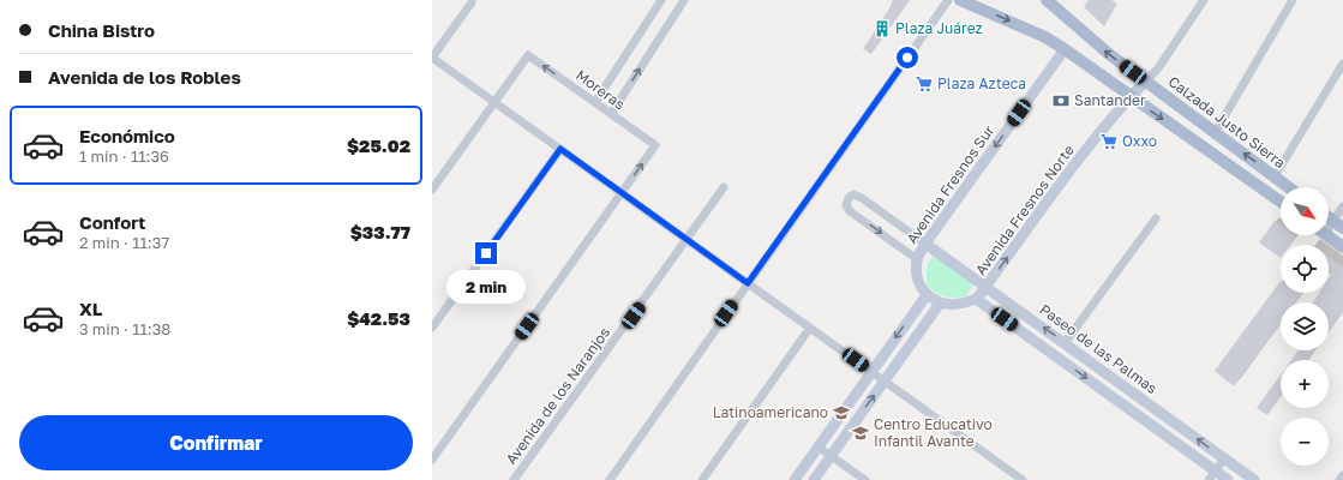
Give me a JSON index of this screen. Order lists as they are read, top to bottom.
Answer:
{
  "streets": {
    "main road": ["Calzada Justo Sierra"],
    "street": [
      "Moreras",
      "Avenida Fresnos Sur",
      "Avenida Fresnos Norte",
      "Paseo de las Palmas",
      "Avenida de los Naranjos"
    ]
  },
  "crossings": [
    ["Calzada Justo Sierra", "Avenida Fresnos Norte"],
    ["Avenida Fresnos Sur", "Paseo de las Palmas"],
    ["Avenida Fresnos Norte", "Paseo de las Palmas"]
  ],
  "one_way": ["Avenida Fresnos Sur"],
  "places": {
    "building": ["Plaza Juárez"],
    "supermarket": ["Plaza Azteca", "Oxxo"],
    "bank": ["Santander"],
    "school or university": ["Latinoamericano", "Centro Educativo Infantil Avante"]
  },
  "north": "bottom right",
  "page": {
    "banner": ["China Bistro", "Avenida de los Robles"],
    "list": [
      {
        "name": "Económico",
        "note": "1 min · 11:36",
        "value": "$25.02"
      },
      {
        "name": "Confort",
        "note": "2 min · 11:37",
        "value": "$33.77"
      },
      {
        "name": "XL",
        "note": "3 min · 11:38",
        "value": "$42.53"
      }
    ],
    "map_buttons": ["+", "−"],
    "bubble": "2 min",
    "buttons": "Confirmar"
  }
}
